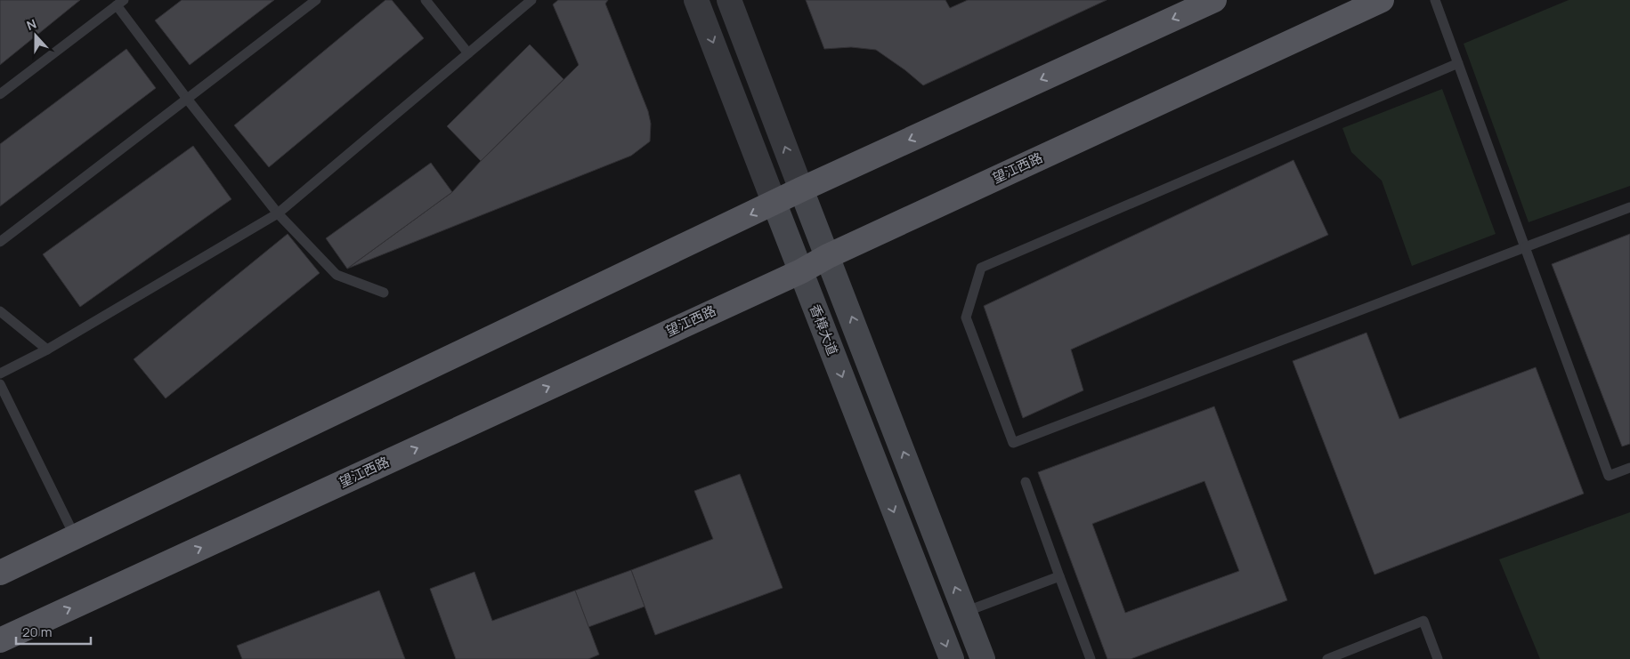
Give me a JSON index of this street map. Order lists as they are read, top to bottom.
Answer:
{
  "streets": {
    "main road": ["望江西路", "香樟大道"]
  },
  "crossings": [
    ["望江西路", "香樟大道"]
  ],
  "scale_bar": "20 m",
  "north": "top"
}
